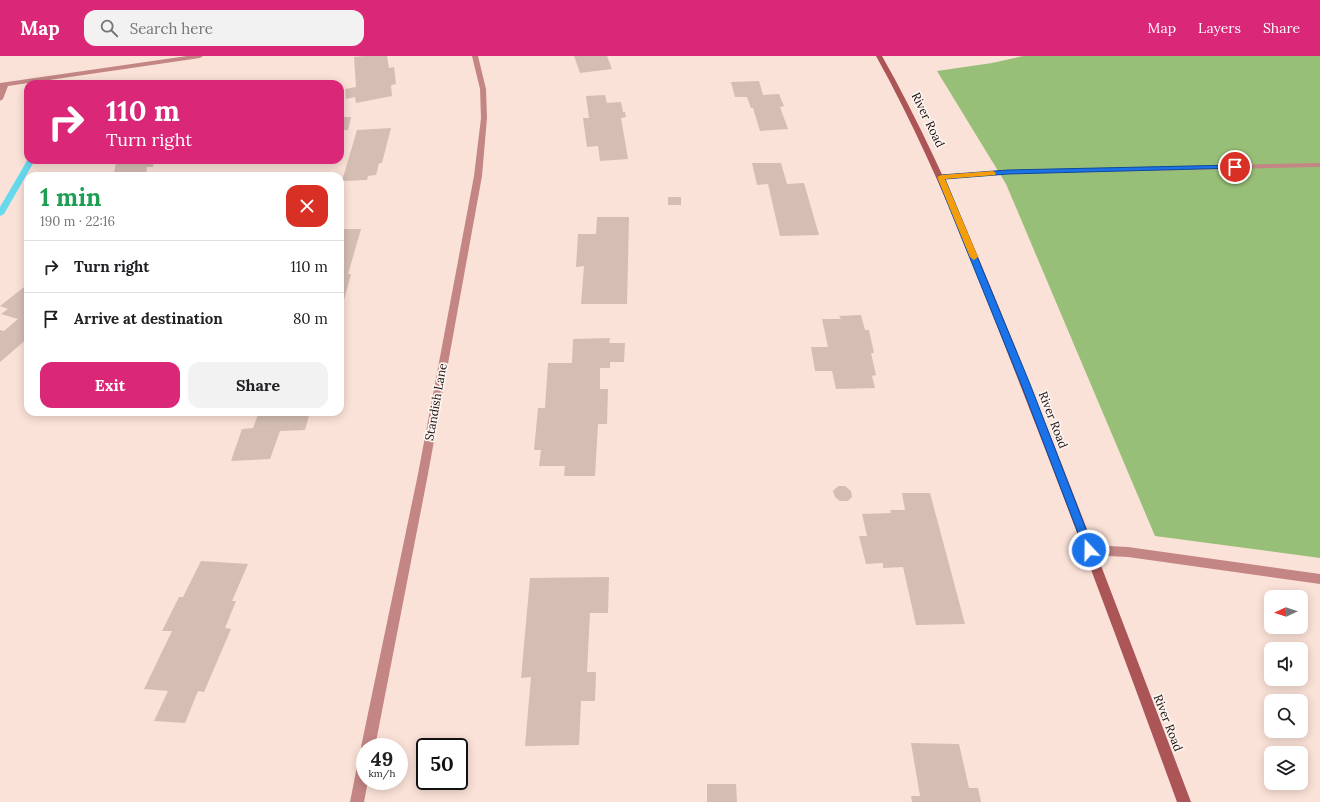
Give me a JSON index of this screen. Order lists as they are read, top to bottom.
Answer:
{
  "streets": {
    "main road": ["River Road"],
    "street": ["Standish Lane"]
  },
  "north": "left",
  "page": {
    "header": "Map",
    "search": "Search here",
    "nav": ["Map", "Layers", "Share"],
    "turn": ["110 m", "Turn right"],
    "heading": ["1 min", "190 m · 22:16"],
    "list": [
      {
        "name": "Turn right",
        "value": "110 m"
      },
      {
        "name": "Arrive at destination",
        "value": "80 m"
      }
    ],
    "buttons": ["Exit", "Share"],
    "speed": "49 km/h",
    "limit": "50"
  }
}
